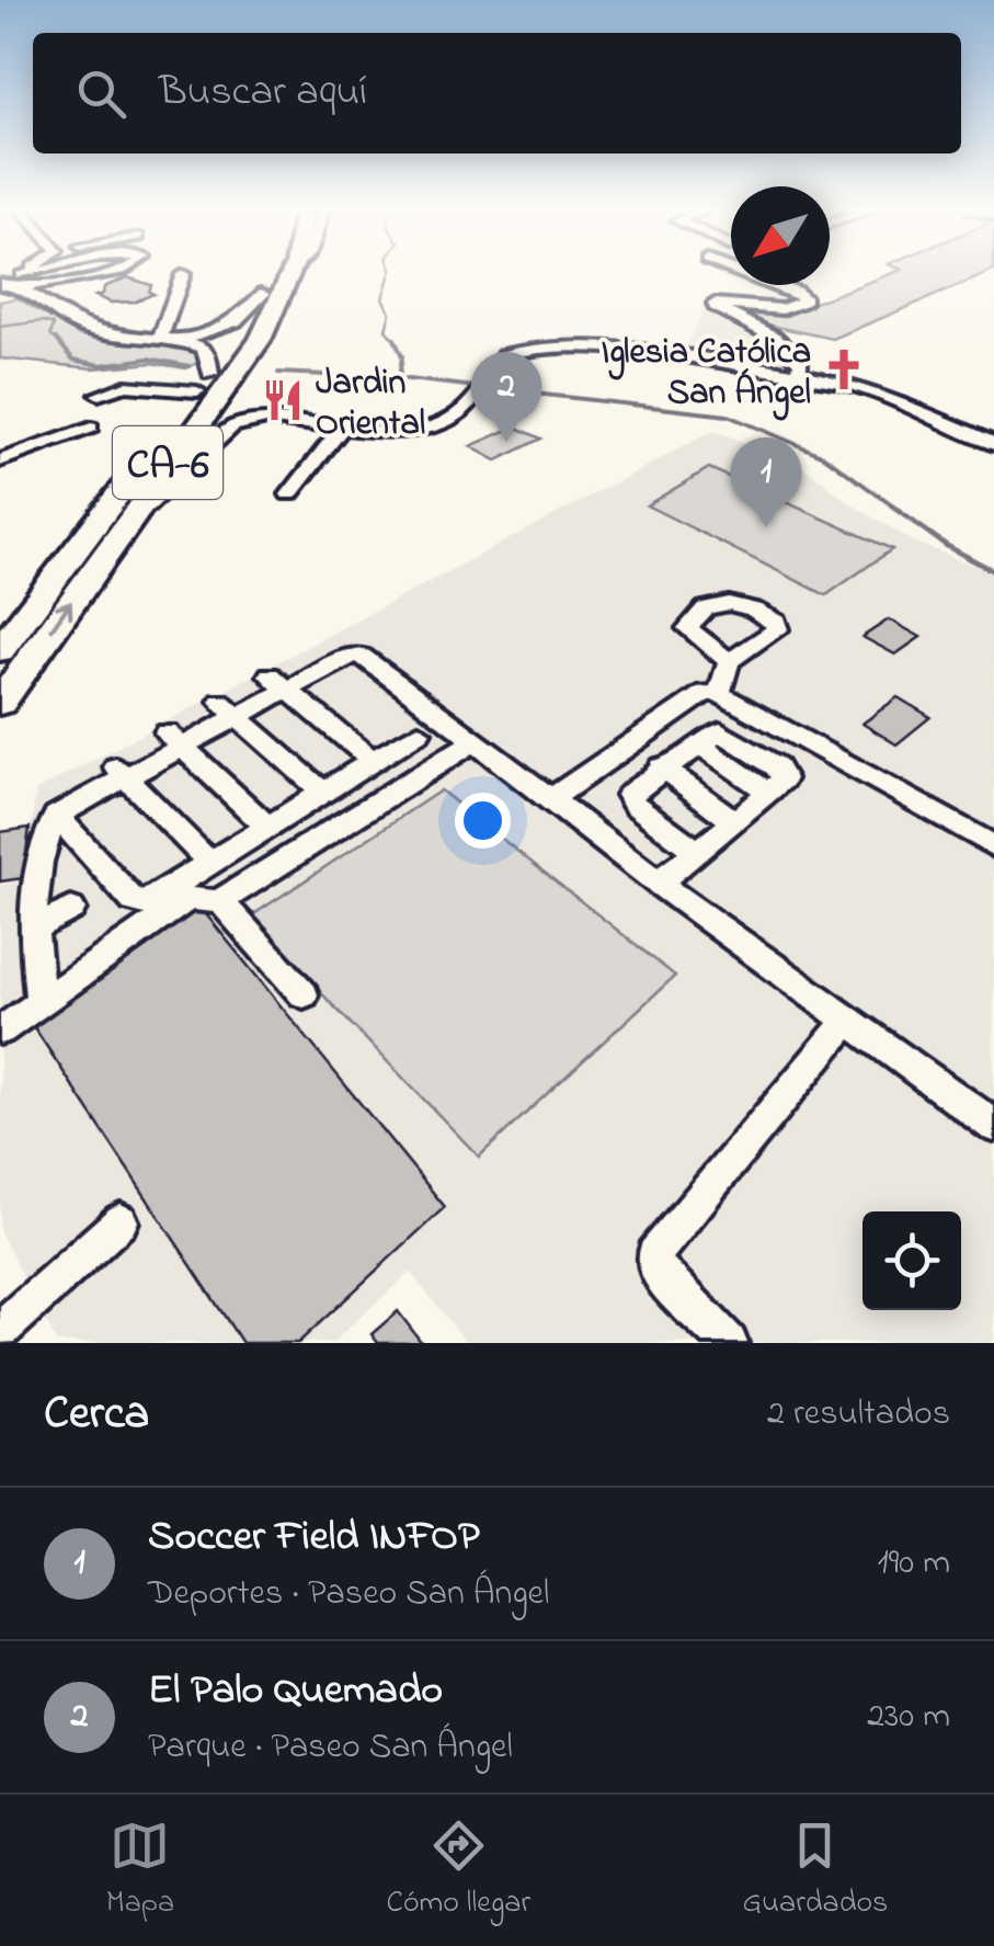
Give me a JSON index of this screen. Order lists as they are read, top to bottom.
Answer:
{
  "streets": {
    "highway": ["CA-6"]
  },
  "places": {
    "church": ["Iglesia Católica San Ángel"],
    "restaurant": ["Jardin Oriental"]
  },
  "north": "bottom left",
  "page": {
    "search": "Buscar aquí",
    "pins": ["2", "1"],
    "heading": ["Cerca", "2 resultados"],
    "list": [
      {
        "mark": "1",
        "name": "Soccer Field INFOP",
        "note": "Deportes · Paseo San Ángel",
        "value": "190 m"
      },
      {
        "mark": "2",
        "name": "El Palo Quemado",
        "note": "Parque · Paseo San Ángel",
        "value": "230 m"
      }
    ],
    "nav": ["Mapa", "Cómo llegar", "Guardados"]
  }
}
